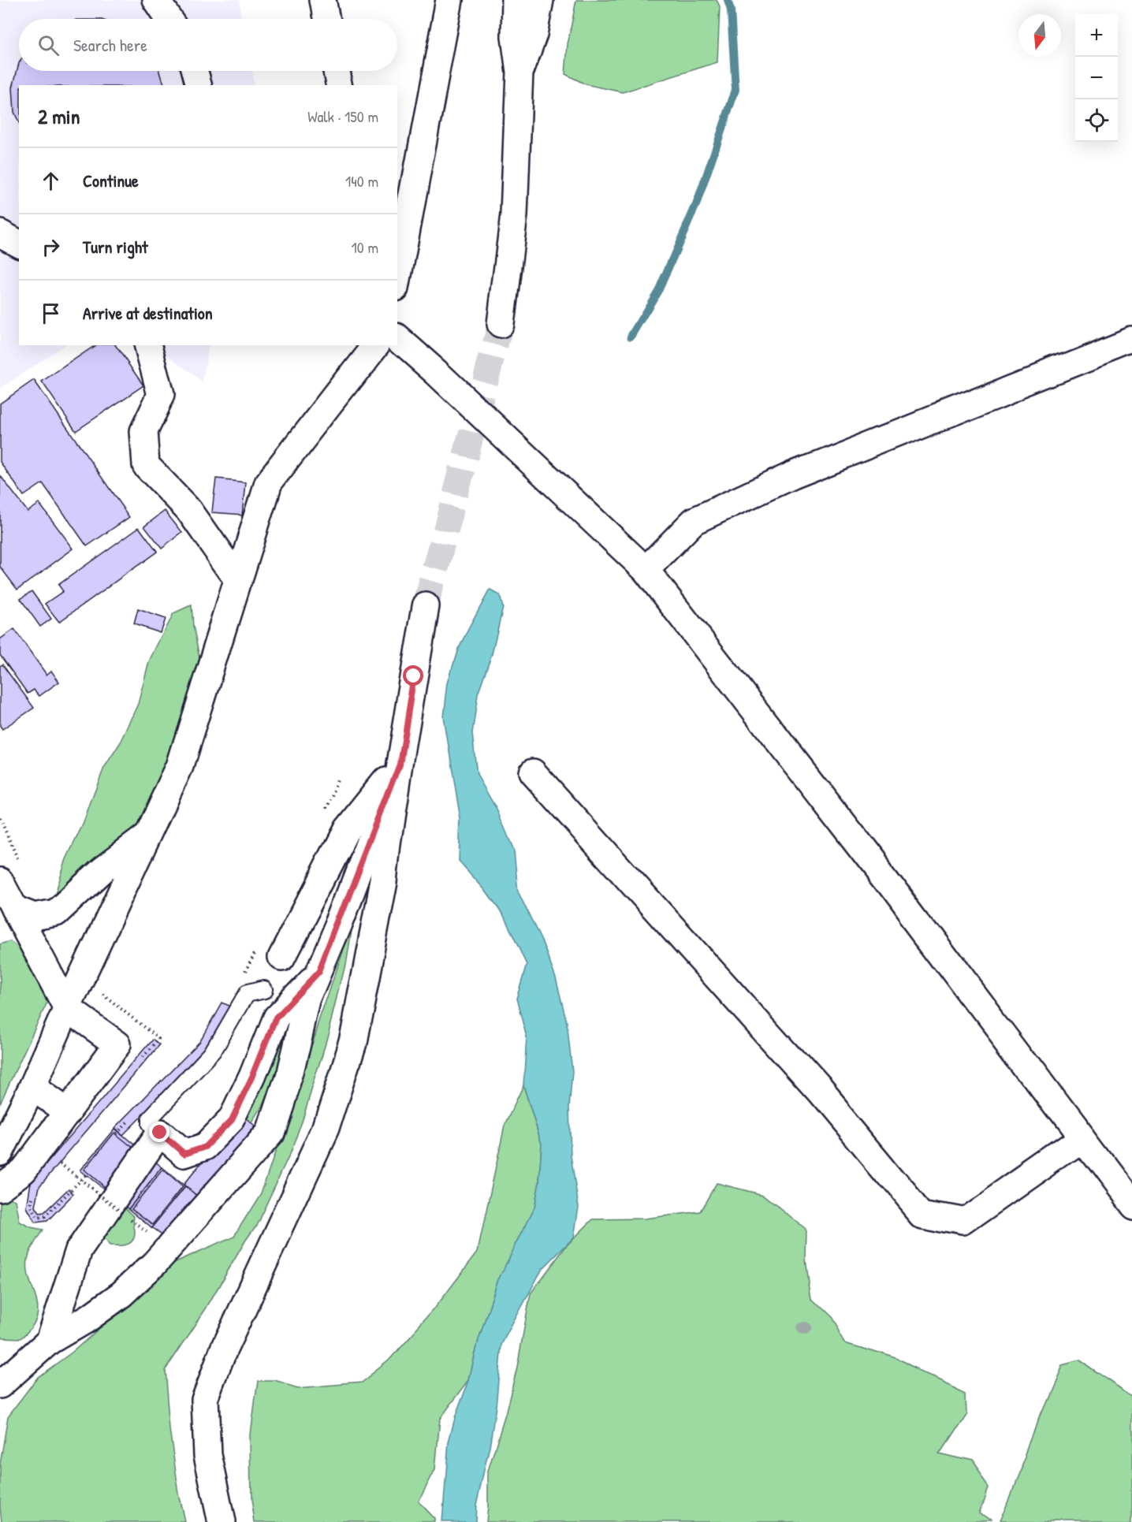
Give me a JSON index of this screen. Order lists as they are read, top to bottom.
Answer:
{
  "north": "bottom",
  "page": {
    "map_buttons": ["+", "−"],
    "search": "Search here",
    "heading": ["2 min", "Walk · 150 m"],
    "list": [
      ["Continue", "140 m"],
      ["Turn right", "10 m"],
      "Arrive at destination"
    ]
  }
}
